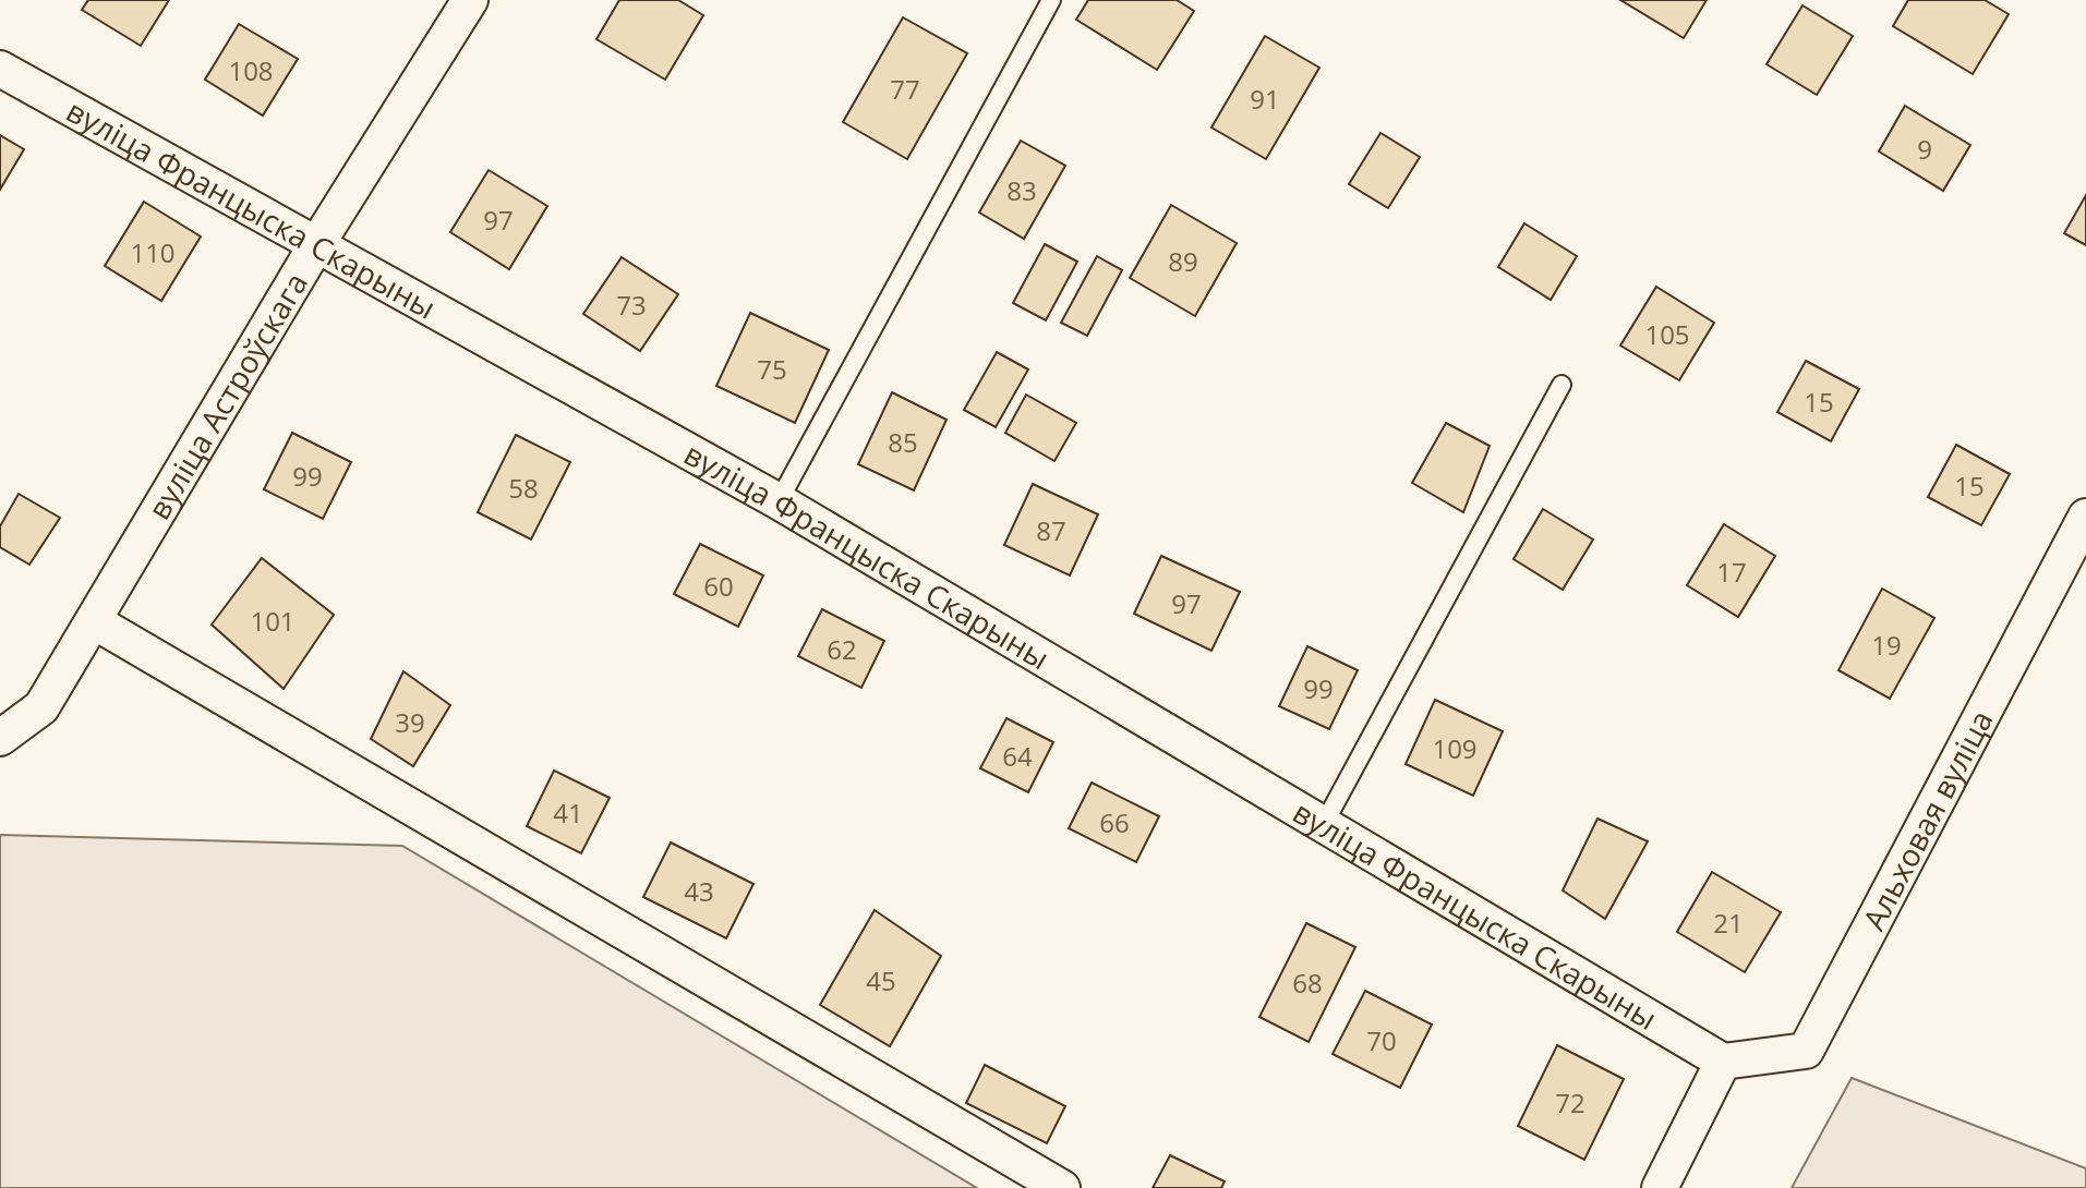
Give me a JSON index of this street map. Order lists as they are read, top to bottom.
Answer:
{
  "streets": {
    "street": ["вуліца Францыска Скарыны", "вуліца Астроўскага", "Альховая вуліца"]
  },
  "crossings": [
    ["вуліца Францыска Скарыны", "вуліца Астроўскага"],
    ["вуліца Францыска Скарыны", "Альховая вуліца"]
  ],
  "house_numbers": [
    "108",
    "77",
    "91",
    "9",
    "83",
    "97",
    "110",
    "89",
    "73",
    "105",
    "75",
    "15",
    "85",
    "99",
    "15",
    "58",
    "87",
    "17",
    "60",
    "97",
    "101",
    "19",
    "62",
    "99",
    "39",
    "109",
    "64",
    "41",
    "66",
    "43",
    "21",
    "45",
    "68",
    "70",
    "72"
  ]
}
